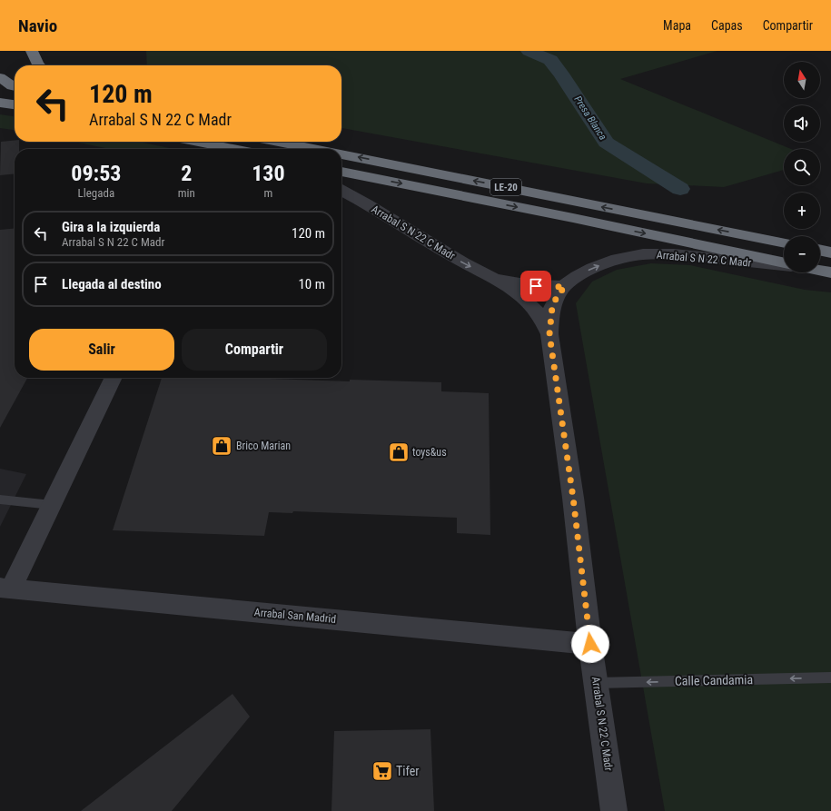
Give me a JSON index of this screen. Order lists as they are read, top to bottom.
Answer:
{
  "streets": {
    "highway": ["LE-20"],
    "street": ["Arrabal S N 22 C Madr", "Arrabal San Madrid"],
    "lane": ["Calle Candamia"]
  },
  "crossings": [
    ["Arrabal S N 22 C Madr", "Arrabal San Madrid"],
    ["Arrabal S N 22 C Madr", "Calle Candamia"]
  ],
  "one_way": ["Calle Candamia"],
  "water": ["Presa Blanca"],
  "places": {
    "shop": ["Brico Marian", "toys&us"],
    "supermarket": ["Tifer"]
  },
  "north": "top",
  "page": {
    "header": "Navio",
    "nav": ["Mapa", "Capas", "Compartir"],
    "map_buttons": ["+", "−"],
    "turn": ["120 m", "Arrabal S N 22 C Madr"],
    "eta": [
      "09:53",
      "Llegada",
      "2",
      "min",
      "130",
      "m"
    ],
    "list": [
      {
        "name": "Gira a la izquierda",
        "note": "Arrabal S N 22 C Madr",
        "value": "120 m"
      },
      {
        "name": "Llegada al destino",
        "value": "10 m"
      }
    ],
    "buttons": ["Salir", "Compartir"]
  }
}
